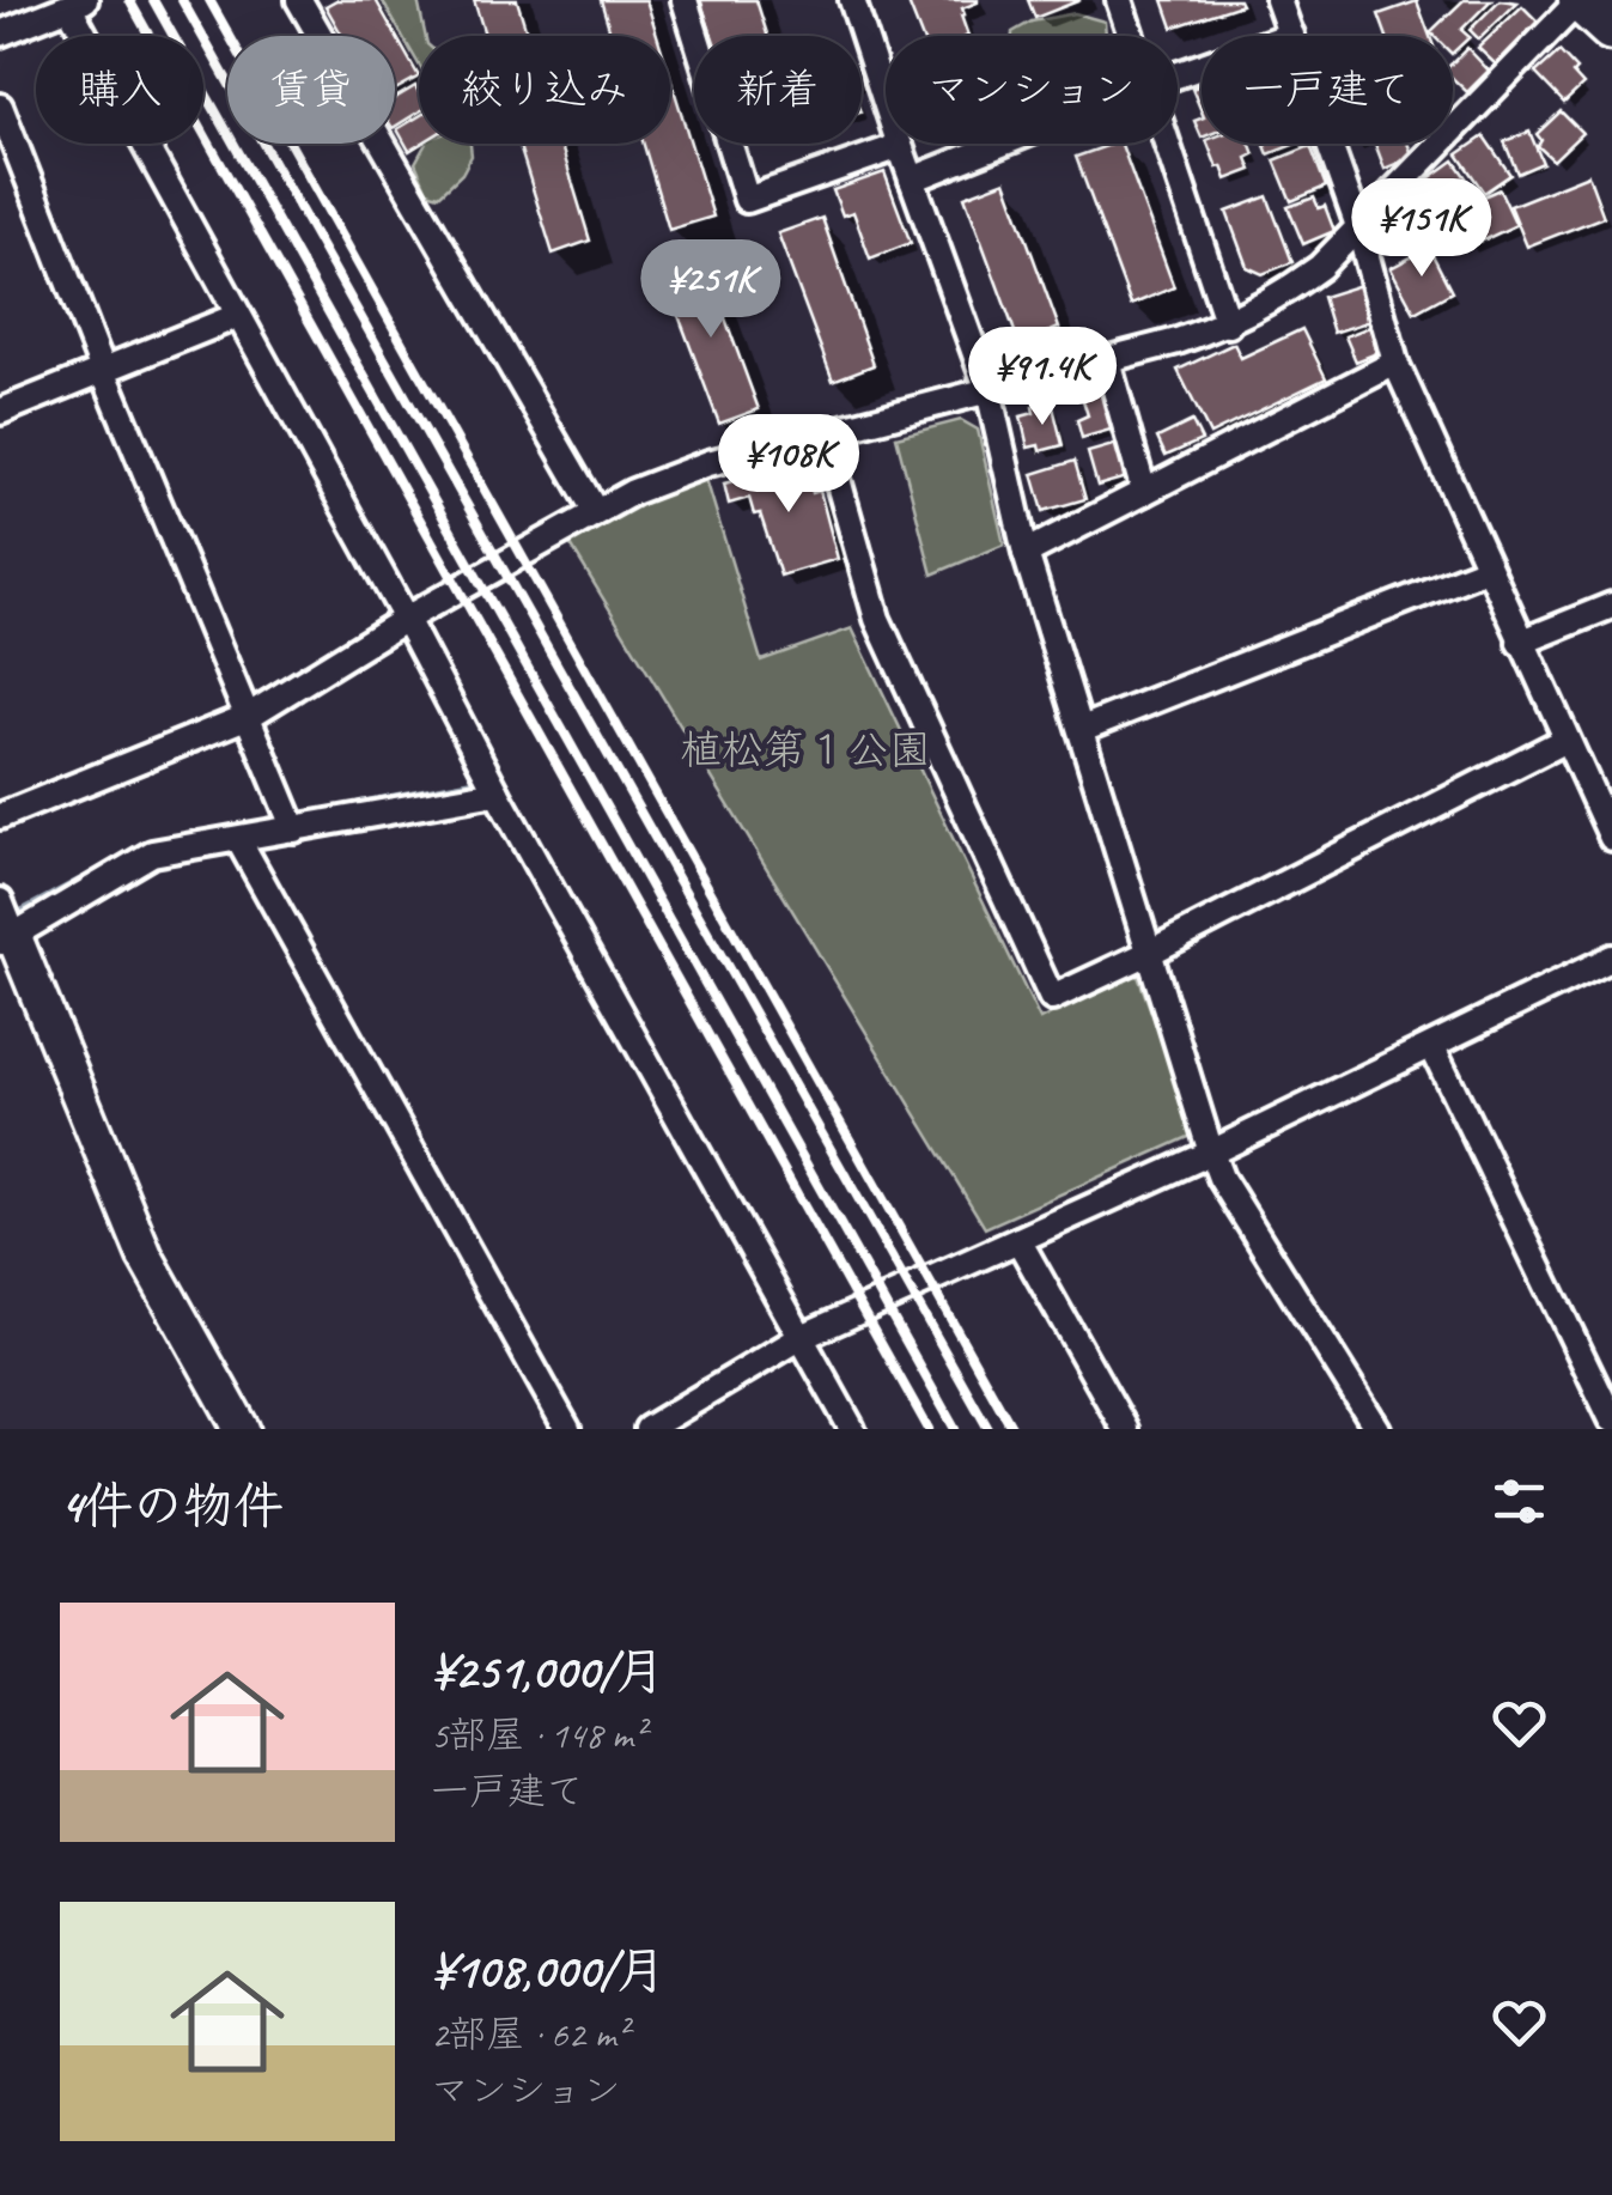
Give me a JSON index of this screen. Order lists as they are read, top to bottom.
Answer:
{
  "parks": ["植松第１公園"],
  "page": {
    "chip": [
      "購入",
      "賃貸",
      "絞り込み",
      "新着",
      "マンション",
      "一戸建て"
    ],
    "price": [
      "¥151K",
      "¥251K",
      "¥91.4K",
      "¥108K"
    ],
    "heading": "4件の物件",
    "list": [
      {
        "name": "¥251,000/月",
        "note": "5部屋 · 148 m² · 一戸建て"
      },
      {
        "name": "¥108,000/月",
        "note": "2部屋 · 62 m² · マンション"
      }
    ]
  }
}
